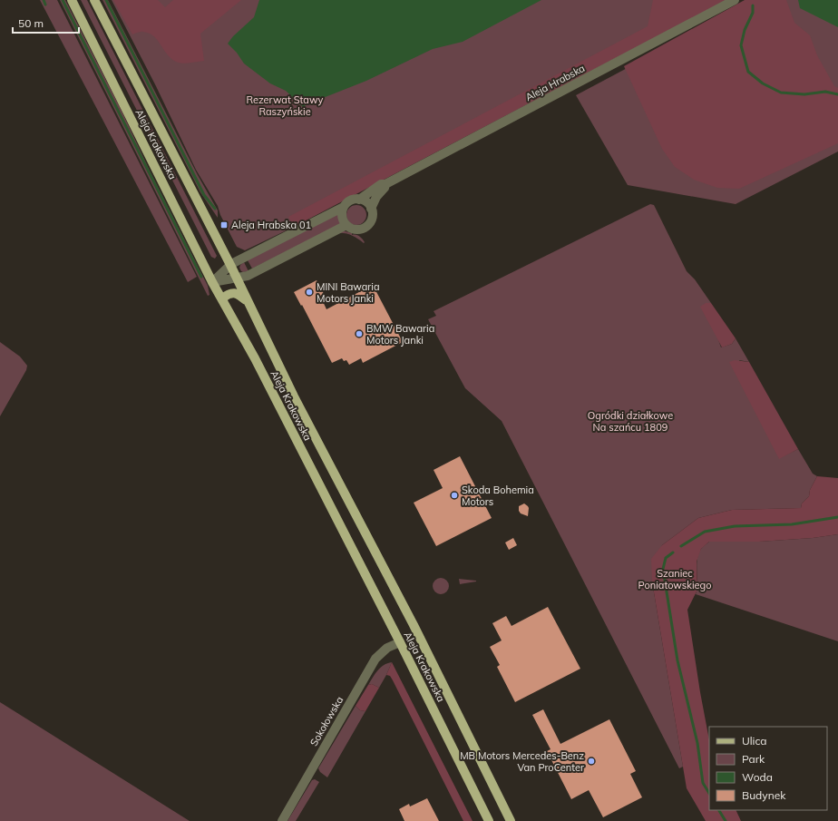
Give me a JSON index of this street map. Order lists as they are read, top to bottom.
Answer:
{
  "streets": {
    "main road": ["Aleja Krakowska"],
    "street": ["Aleja Hrabska", "Sokołowska"]
  },
  "crossings": [
    ["Aleja Krakowska", "Sokołowska"]
  ],
  "parks": ["Rezerwat Stawy Raszyńskie", "Ogródki działkowe Na szańcu 1809", "Szaniec Poniatowskiego"],
  "places": {
    "transit": ["Aleja Hrabska 01"],
    "other": [
      "MINI Bawaria Motors Janki",
      "BMW Bawaria Motors Janki",
      "Skoda Bohemia Motors",
      "MB Motors Mercedes-Benz Van ProCenter"
    ]
  },
  "legend": [
    "Ulica",
    "Park",
    "Woda",
    "Budynek"
  ],
  "scale_bar": "50 m"
}
